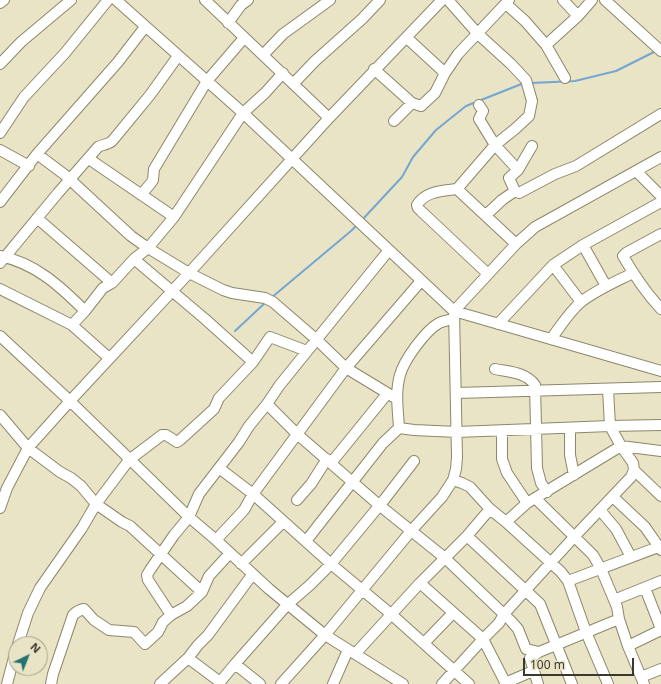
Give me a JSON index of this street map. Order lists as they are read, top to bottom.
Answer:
{
  "scale_bar": "100 m",
  "north": "top right"
}
